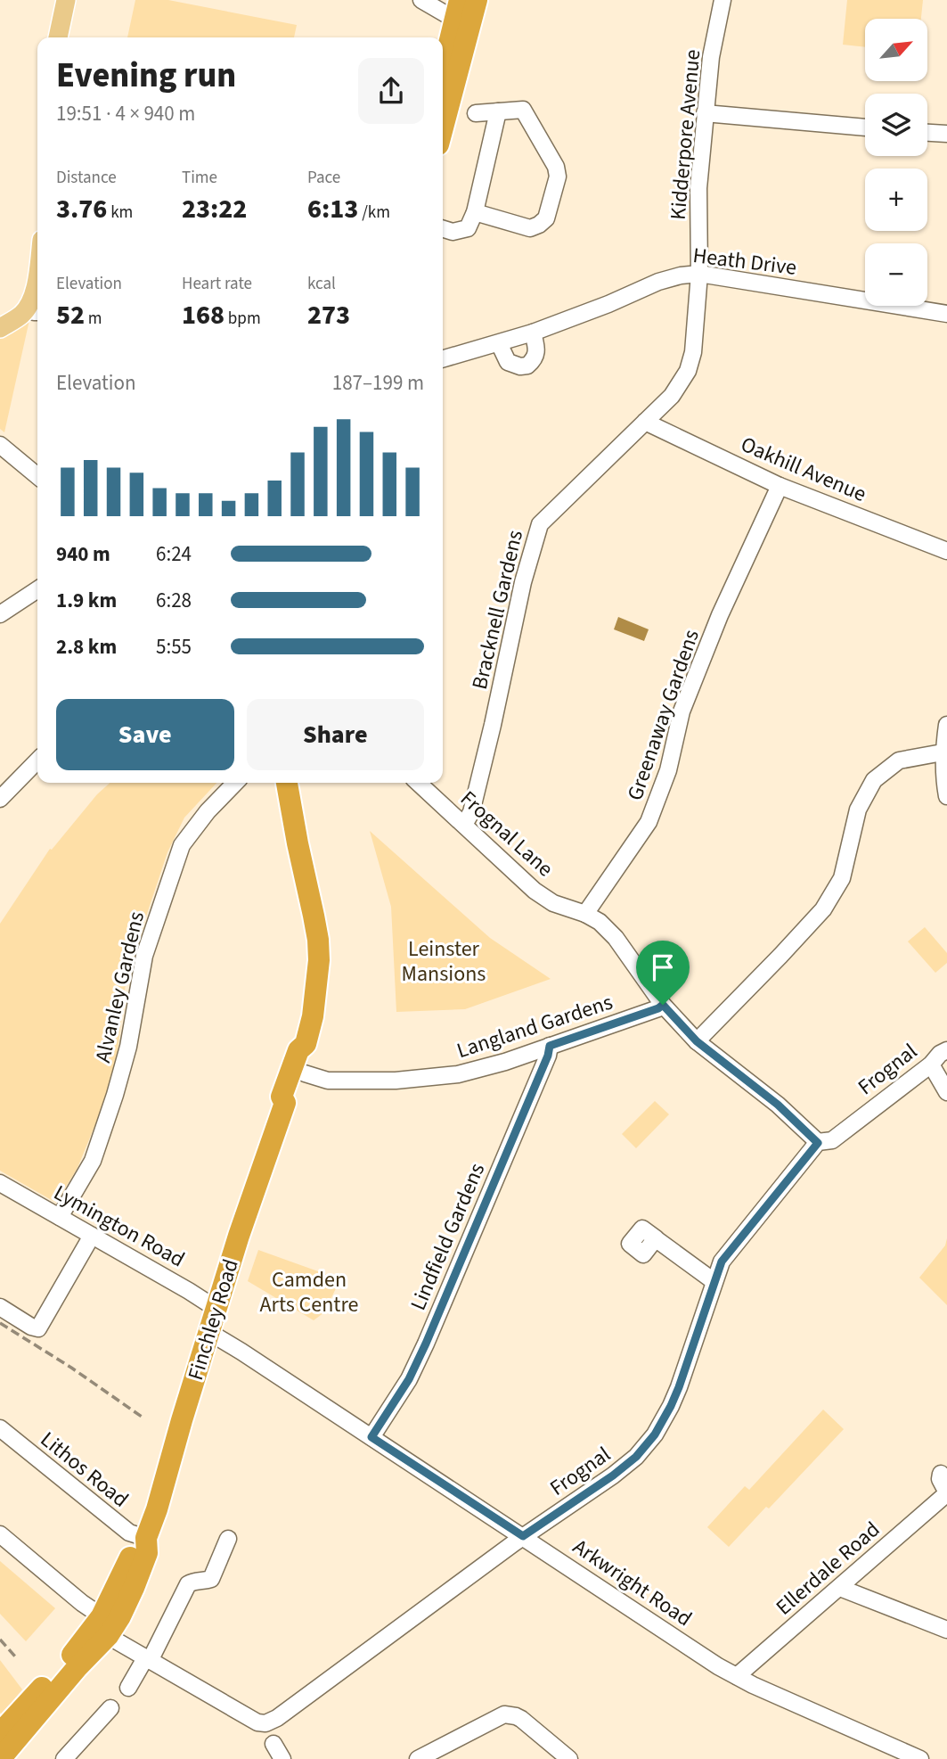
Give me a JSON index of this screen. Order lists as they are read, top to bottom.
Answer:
{
  "streets": {
    "highway": ["Finchley Road"],
    "street": [
      "Kidderpore Avenue",
      "Heath Drive",
      "Oakhill Avenue",
      "Bracknell Gardens",
      "Greenaway Gardens",
      "Frognal Lane",
      "Alvanley Gardens",
      "Langland Gardens",
      "Frognal",
      "Lymington Road",
      "Lindfield Gardens",
      "Lithos Road",
      "Ellerdale Road",
      "Arkwright Road"
    ]
  },
  "crossings": [
    ["Kidderpore Avenue", "Heath Drive"],
    ["Kidderpore Avenue", "Bracknell Gardens"],
    ["Heath Drive", "Bracknell Gardens"],
    ["Oakhill Avenue", "Bracknell Gardens"],
    ["Oakhill Avenue", "Greenaway Gardens"],
    ["Bracknell Gardens", "Frognal Lane"],
    ["Greenaway Gardens", "Frognal Lane"],
    ["Frognal Lane", "Langland Gardens"],
    ["Frognal Lane", "Frognal"],
    ["Alvanley Gardens", "Lymington Road"],
    ["Langland Gardens", "Lindfield Gardens"],
    ["Langland Gardens", "Finchley Road"],
    ["Frognal", "Finchley Road"],
    ["Frognal", "Arkwright Road"],
    ["Lymington Road", "Finchley Road"],
    ["Lindfield Gardens", "Arkwright Road"],
    ["Finchley Road", "Lithos Road"],
    ["Finchley Road", "Arkwright Road"],
    ["Ellerdale Road", "Arkwright Road"]
  ],
  "parks": ["Leinster Mansions", "Camden Arts Centre"],
  "north": "top right",
  "page": {
    "map_buttons": ["+", "−"],
    "heading": ["Evening run", "19:51 · 4 × 940 m"],
    "stats": [
      ["Distance", "3.76 km"],
      ["Time", "23:22"],
      ["Pace", "6:13 /km"],
      ["Elevation", "52 m"],
      ["Heart rate", "168 bpm"],
      ["kcal", "273"]
    ],
    "chart": ["Elevation", "187–199 m"],
    "list": [
      {
        "name": "940 m",
        "note": "6:24"
      },
      {
        "name": "1.9 km",
        "note": "6:28"
      },
      {
        "name": "2.8 km",
        "note": "5:55"
      }
    ],
    "buttons": ["Save", "Share"]
  }
}
